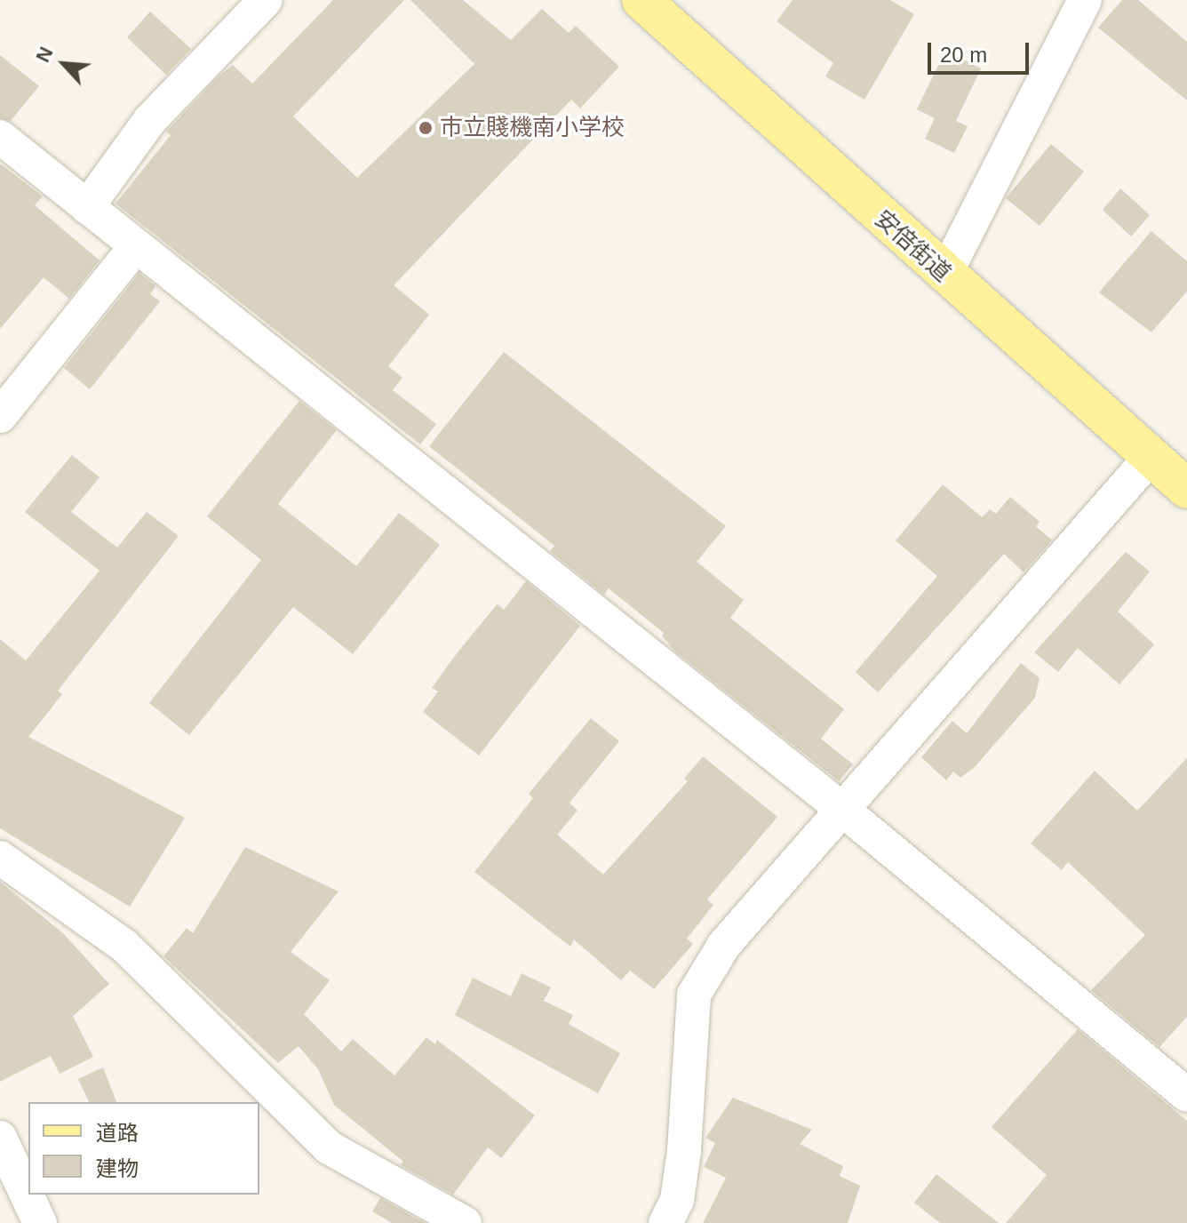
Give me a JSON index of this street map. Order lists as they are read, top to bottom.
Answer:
{
  "streets": {
    "main road": ["安倍街道"]
  },
  "places": ["市立賤機南小学校"],
  "legend": ["道路", "建物"],
  "scale_bar": "20 m",
  "north": "top left"
}
